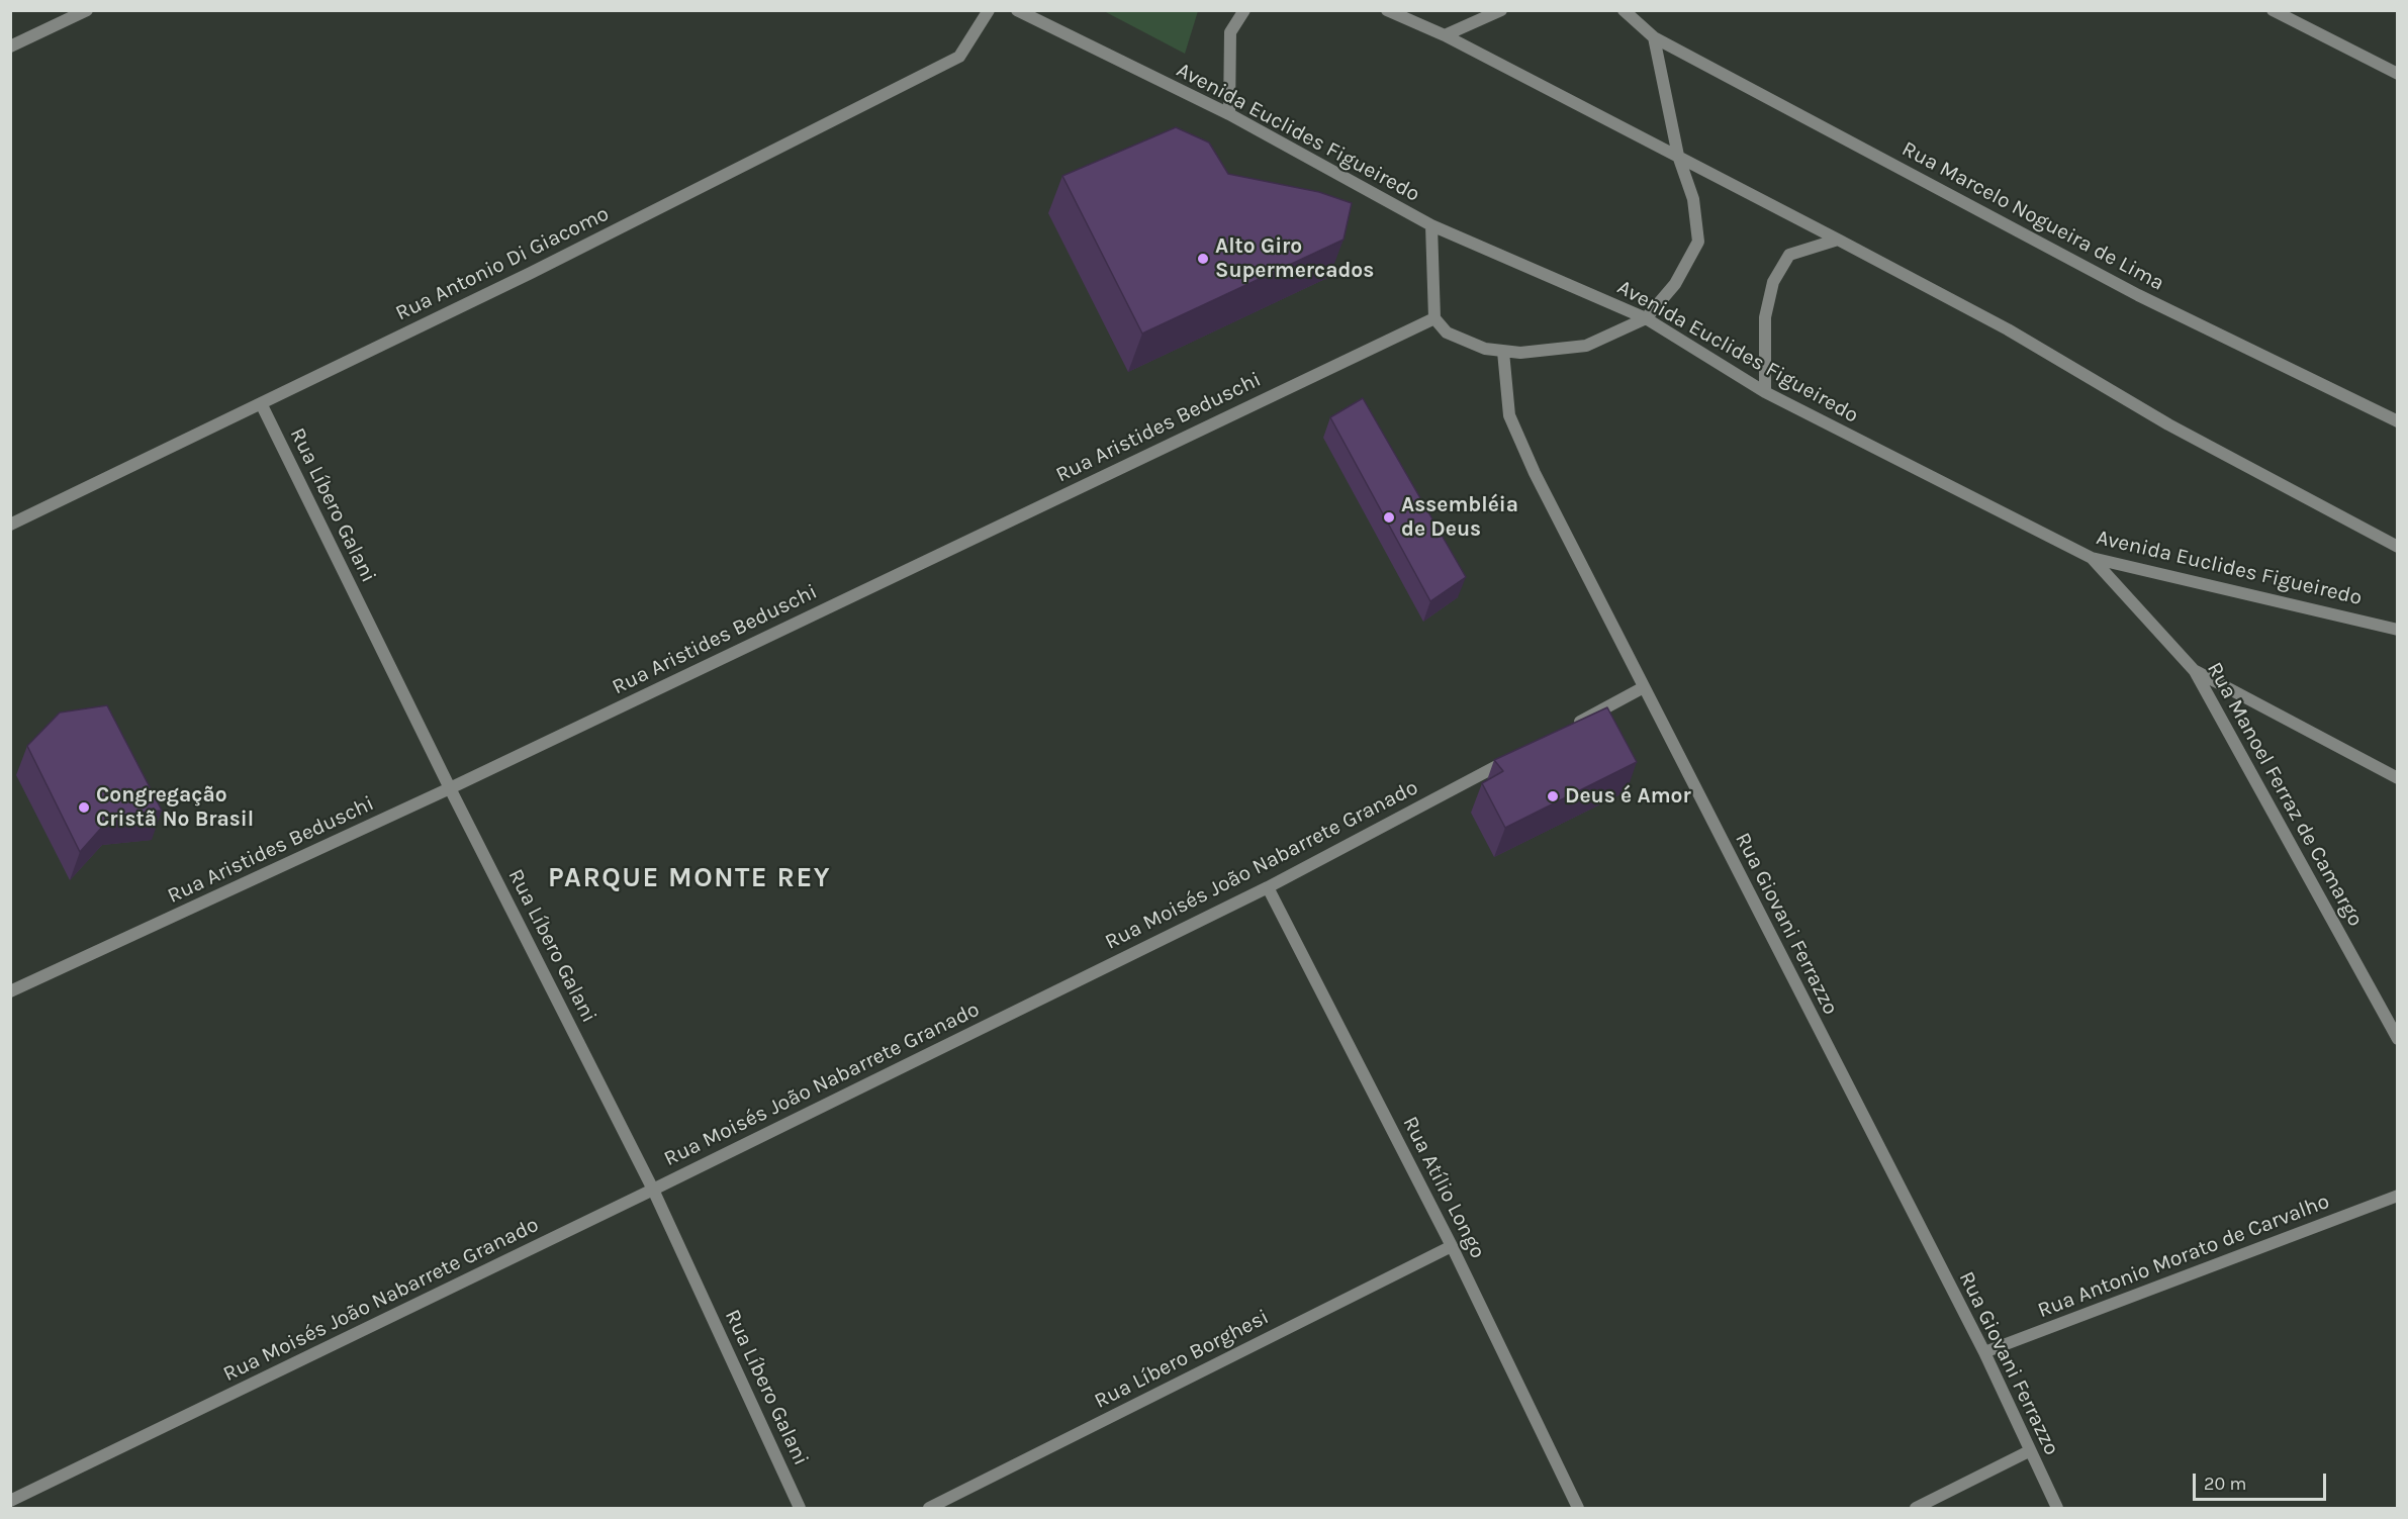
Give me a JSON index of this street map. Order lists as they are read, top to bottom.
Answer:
{
  "streets": {
    "street": [
      "Avenida Euclides Figueiredo",
      "Rua Marcelo Nogueira de Lima",
      "Rua Antonio Di Giacomo",
      "Rua Aristides Beduschi",
      "Rua Líbero Galani",
      "Rua Manoel Ferraz de Camargo",
      "Rua Moisés João Nabarrete Granado",
      "Rua Giovani Ferrazzo",
      "Rua Atílio Longo",
      "Rua Antonio Morato de Carvalho",
      "Rua Líbero Borghesi"
    ]
  },
  "crossings": [
    ["Avenida Euclides Figueiredo", "Rua Manoel Ferraz de Camargo"],
    ["Rua Antonio Di Giacomo", "Rua Líbero Galani"],
    ["Rua Aristides Beduschi", "Rua Líbero Galani"],
    ["Rua Líbero Galani", "Rua Moisés João Nabarrete Granado"],
    ["Rua Moisés João Nabarrete Granado", "Rua Atílio Longo"],
    ["Rua Giovani Ferrazzo", "Rua Antonio Morato de Carvalho"],
    ["Rua Atílio Longo", "Rua Líbero Borghesi"]
  ],
  "districts": ["PARQUE MONTE REY"],
  "places": [
    "Alto Giro Supermercados",
    "Assembléia de Deus",
    "Deus é Amor",
    "Congregação Cristã No Brasil"
  ],
  "scale_bar": "20 m"
}
